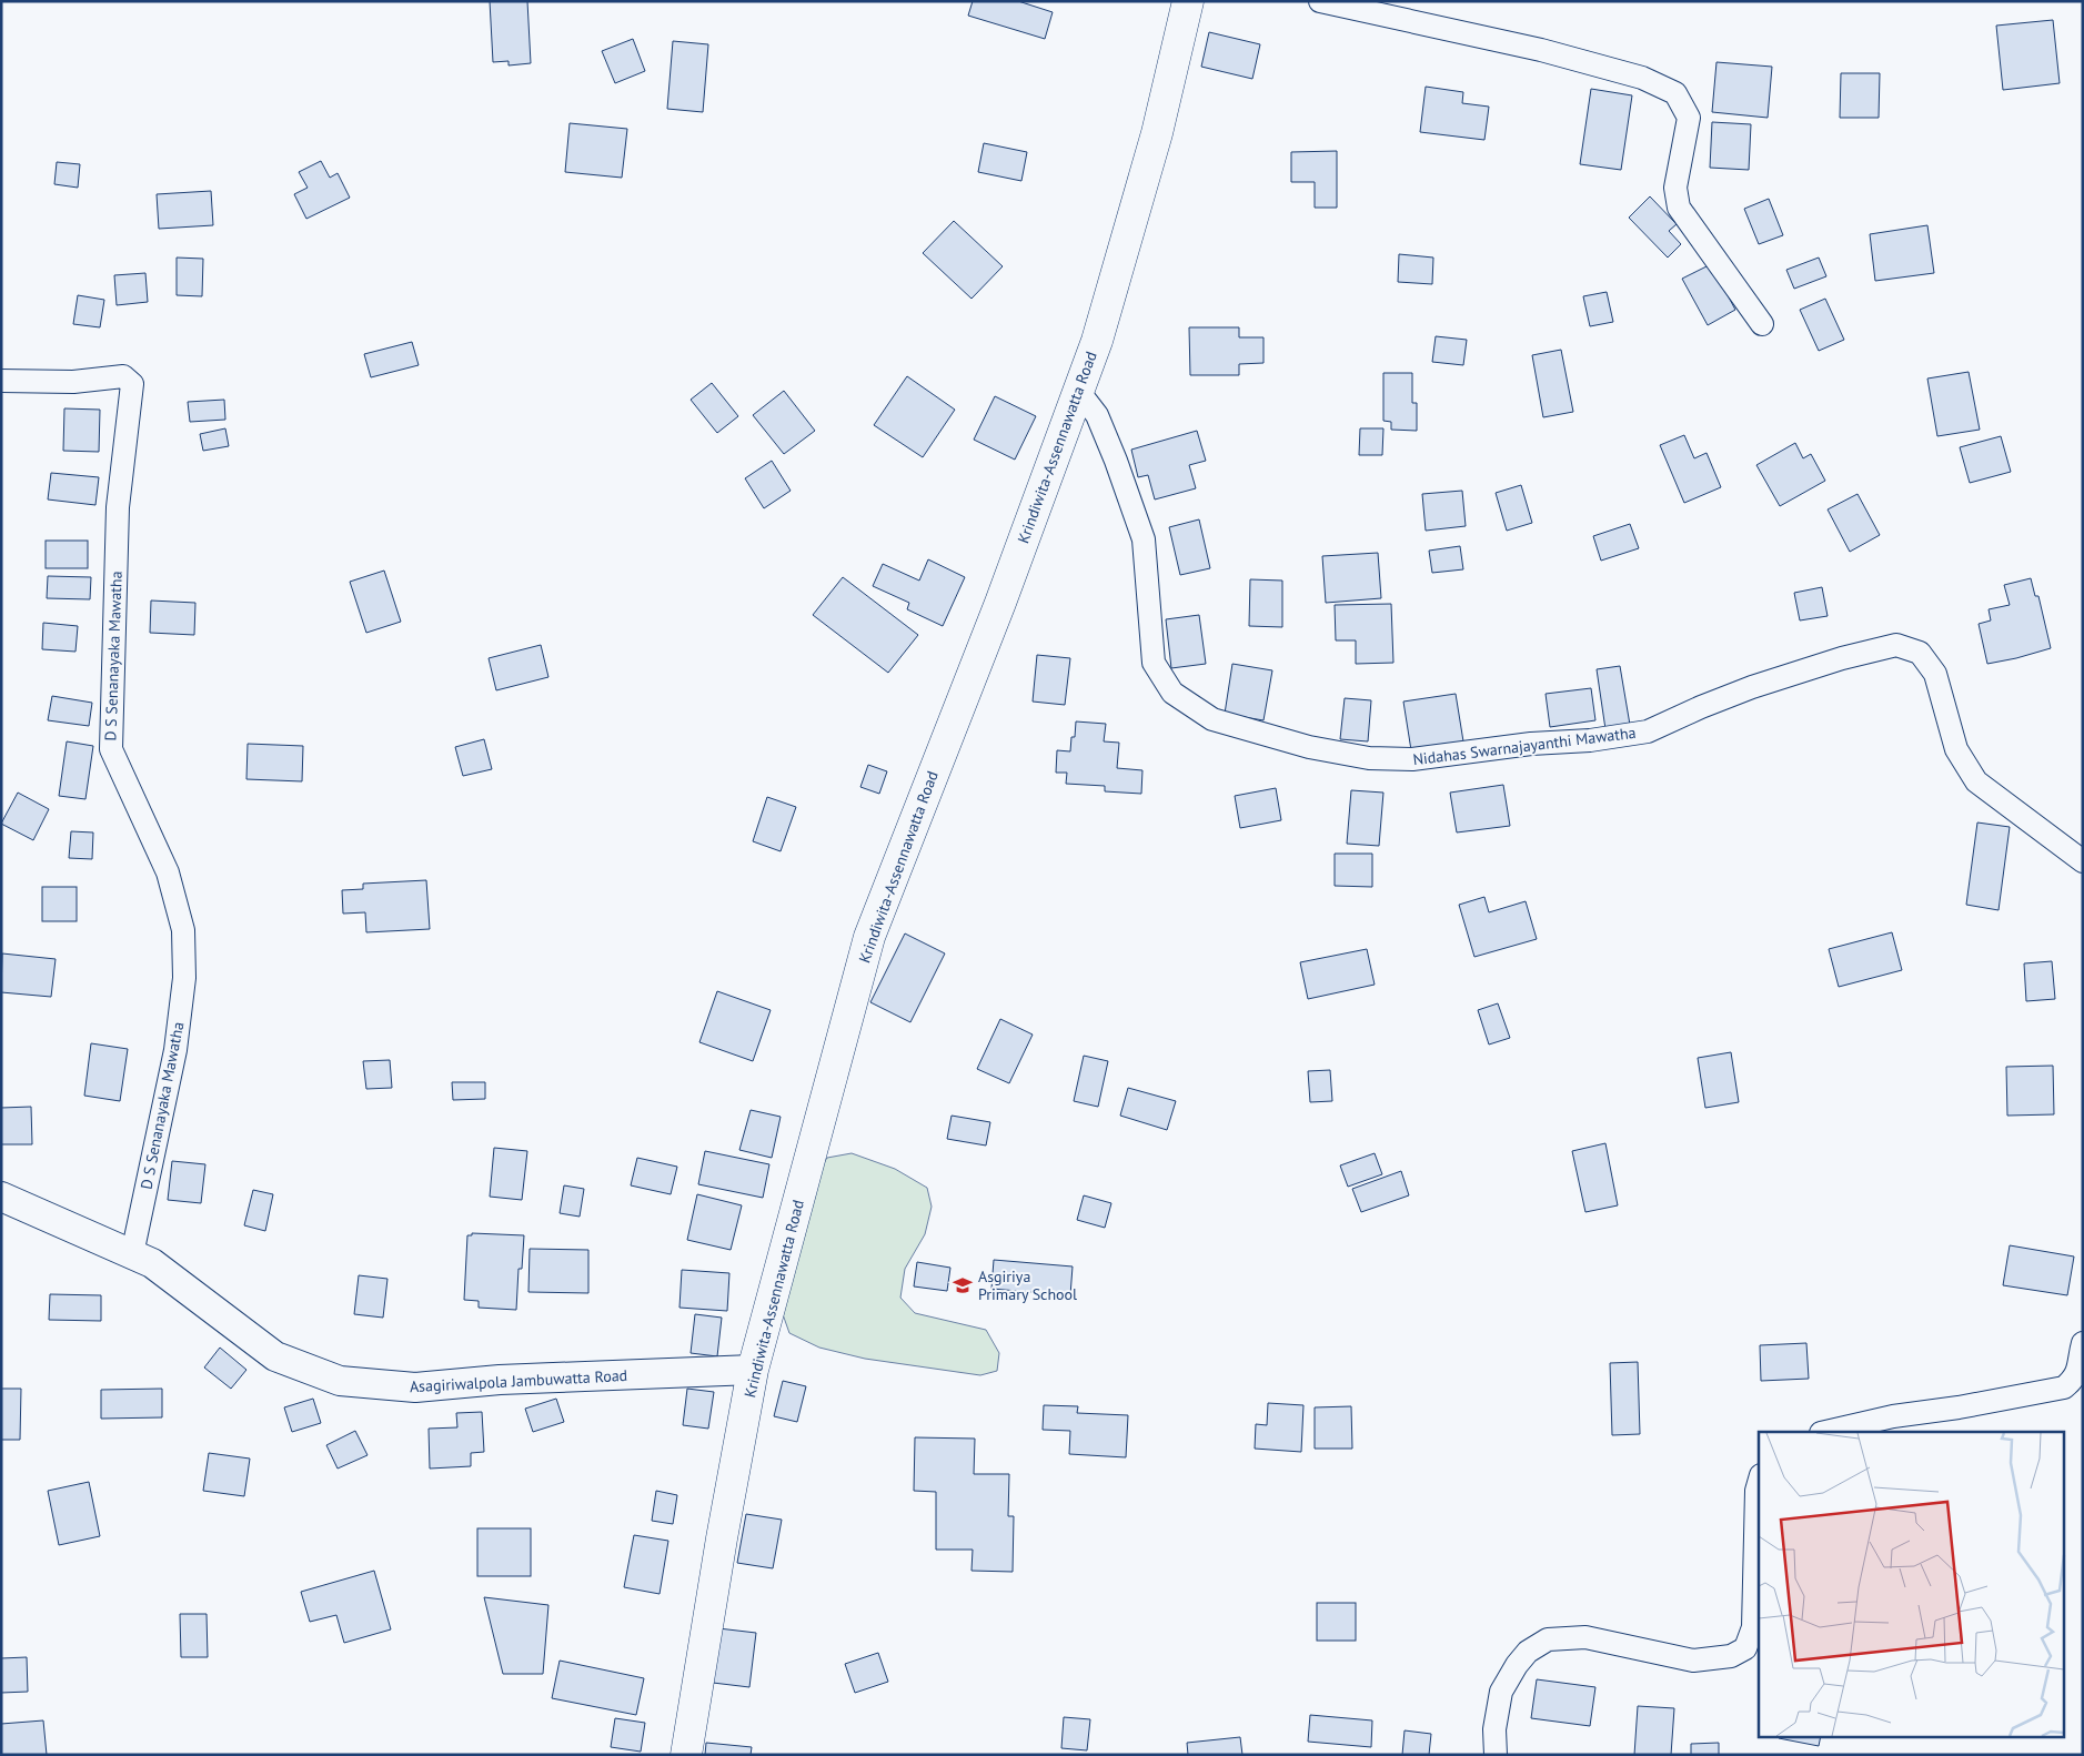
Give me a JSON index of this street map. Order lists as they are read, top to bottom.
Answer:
{
  "streets": {
    "main road": ["Krindiwita-Assennawatta Road"],
    "street": ["D S Senanayaka Mawatha", "Nidahas Swarnajayanthi Mawatha", "Asagiriwalpola Jambuwatta Road"]
  },
  "crossings": [
    ["Krindiwita-Assennawatta Road", "Nidahas Swarnajayanthi Mawatha"],
    ["Krindiwita-Assennawatta Road", "Asagiriwalpola Jambuwatta Road"],
    ["D S Senanayaka Mawatha", "Asagiriwalpola Jambuwatta Road"]
  ],
  "places": {
    "school or university": ["Asgiriya Primary School"]
  }
}
